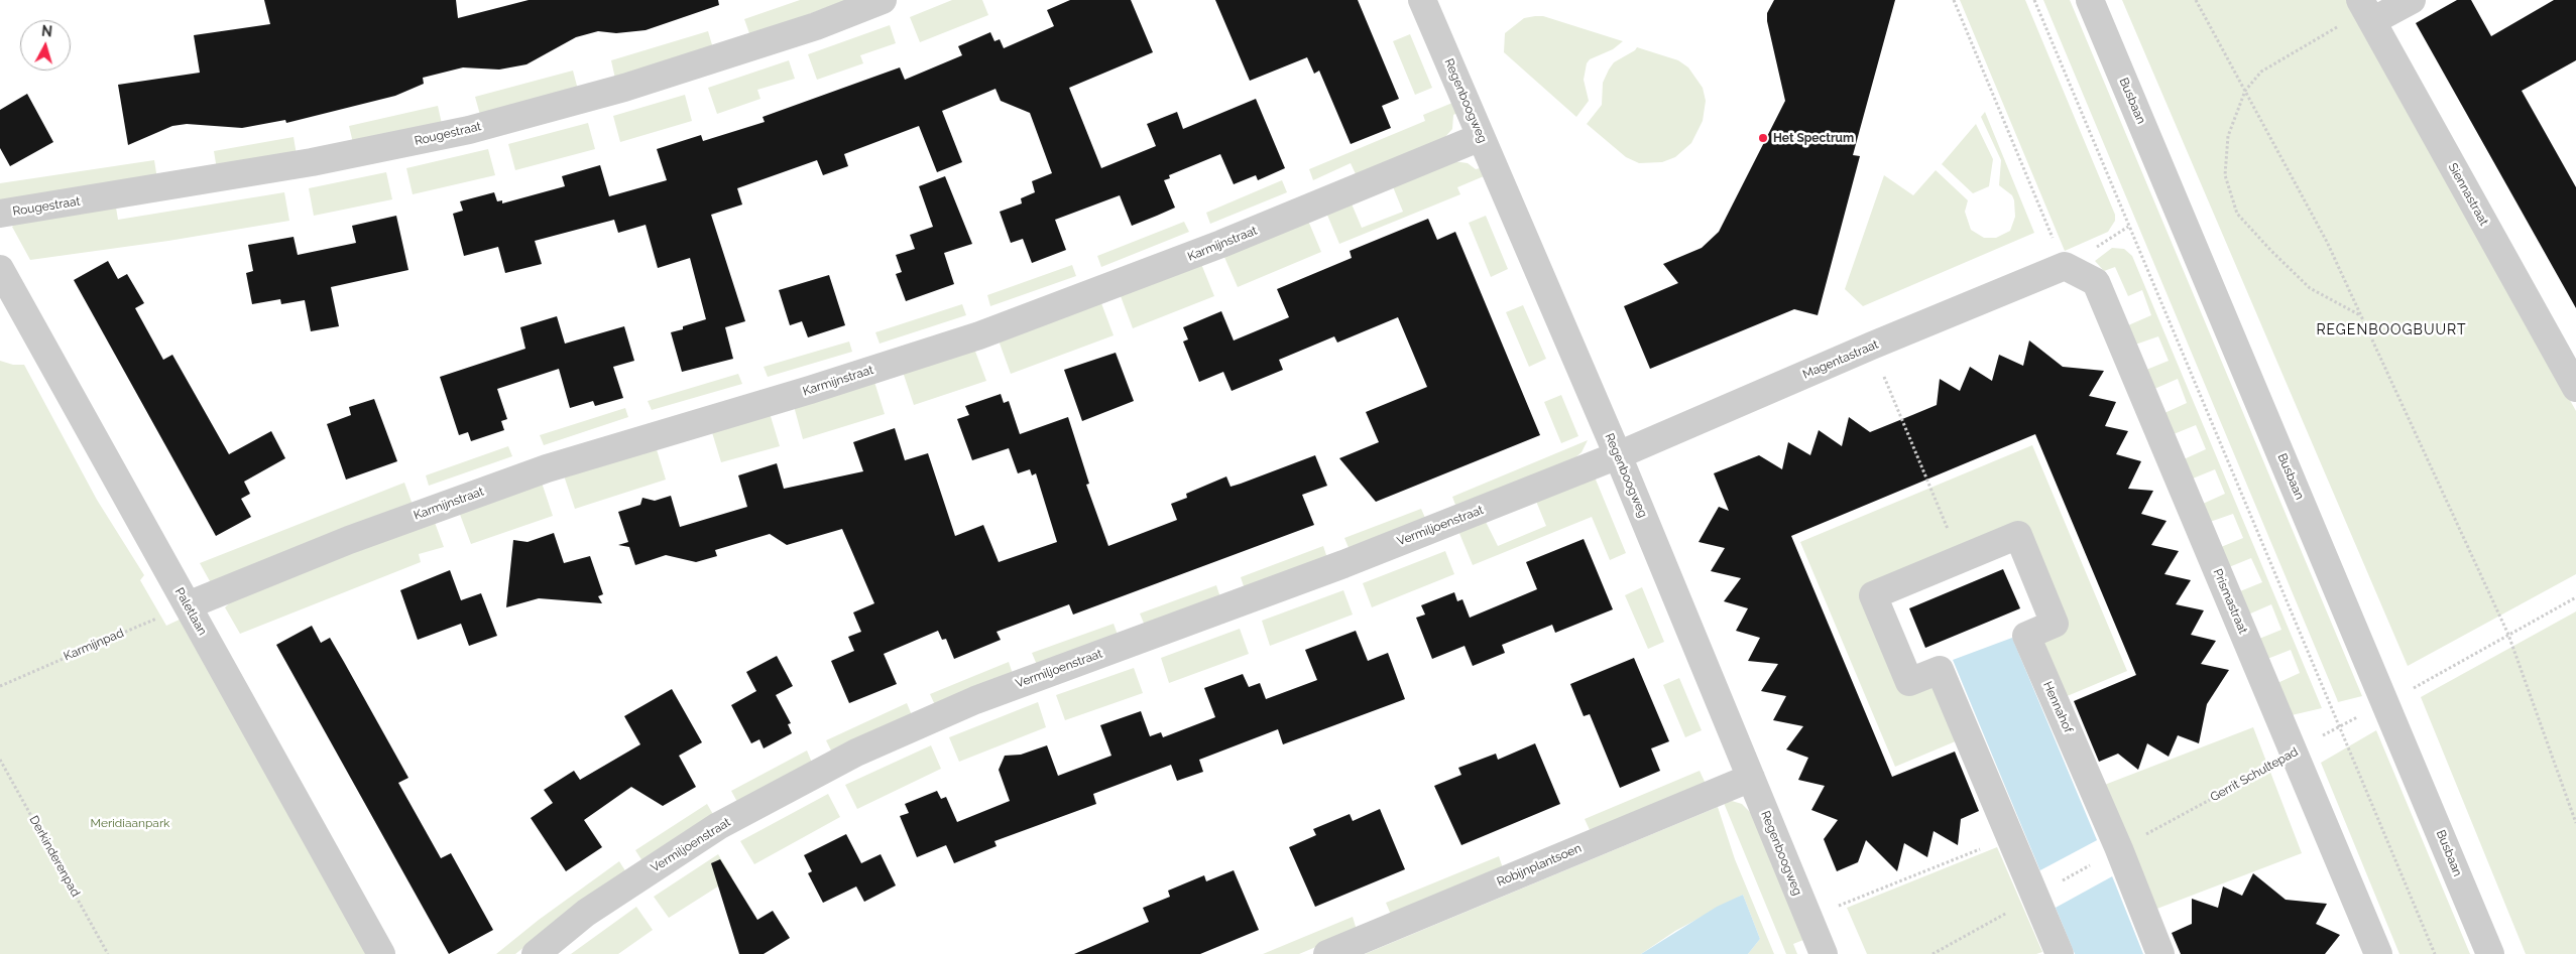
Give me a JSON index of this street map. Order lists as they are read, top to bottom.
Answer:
{
  "streets": {
    "street": [
      "Regenboogweg",
      "Busbaan",
      "Rougestraat",
      "Siennastraat",
      "Karmijnstraat",
      "Magentastraat",
      "Vermiljoenstraat",
      "Prismastraat",
      "Paletlaan",
      "Hennahof",
      "Robijnplantsoen"
    ],
    "path": ["Karmijnpad", "Gerrit Schultepad", "Derkinderenpad"]
  },
  "crossings": [
    ["Regenboogweg", "Karmijnstraat"],
    ["Regenboogweg", "Magentastraat"],
    ["Regenboogweg", "Vermiljoenstraat"],
    ["Regenboogweg", "Robijnplantsoen"],
    ["Busbaan", "Gerrit Schultepad"],
    ["Karmijnstraat", "Paletlaan"],
    ["Karmijnstraat", "Karmijnpad"],
    ["Magentastraat", "Vermiljoenstraat"],
    ["Magentastraat", "Prismastraat"],
    ["Prismastraat", "Gerrit Schultepad"],
    ["Paletlaan", "Karmijnpad"],
    ["Hennahof", "Gerrit Schultepad"]
  ],
  "districts": ["REGENBOOGBUURT"],
  "parks": ["Meridiaanpark"],
  "places": ["Het Spectrum"],
  "north": "top"
}
